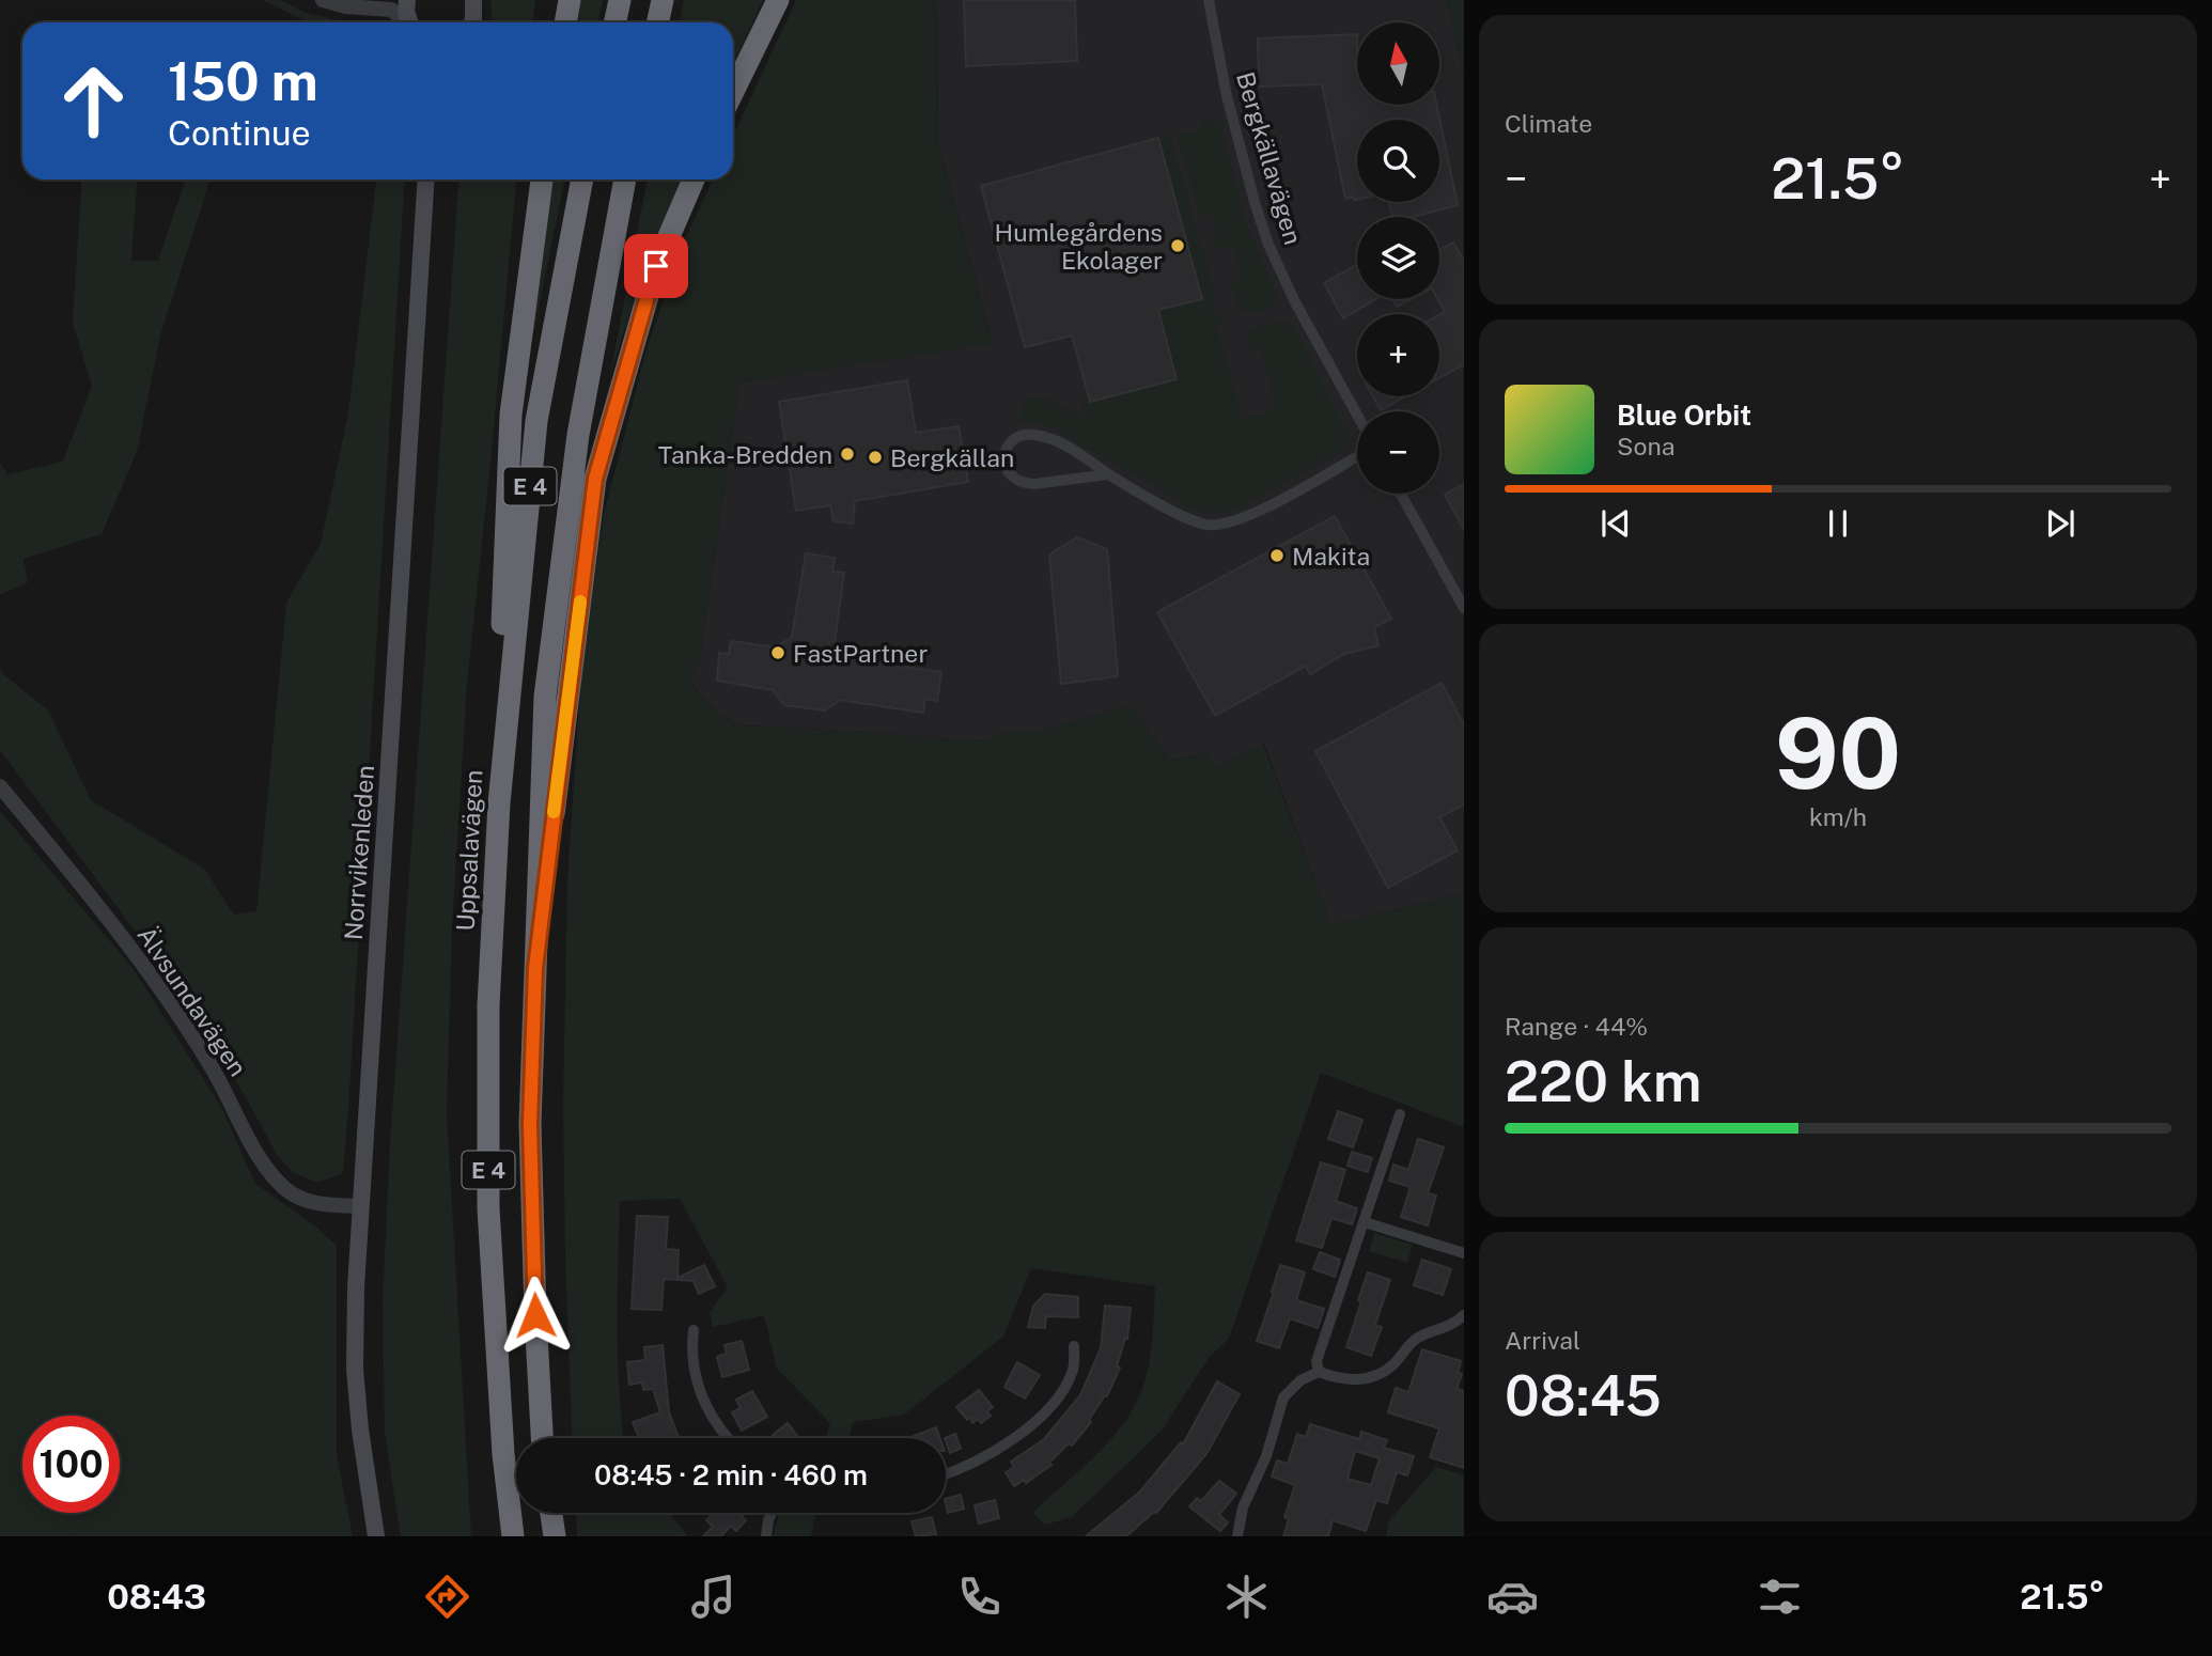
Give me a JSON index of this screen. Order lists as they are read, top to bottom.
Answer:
{
  "streets": {
    "highway": ["E 4", "Uppsalavägen"],
    "main road": ["Norrvikenleden"],
    "street": ["Bergkällavägen", "Älvsundavägen"]
  },
  "crossings": [
    ["Norrvikenleden", "Älvsundavägen"]
  ],
  "places": [
    "Humlegårdens Ekolager",
    "Tanka-Bredden",
    "Bergkällan",
    "Makita",
    "FastPartner"
  ],
  "north": "top",
  "page": {
    "tile": [
      "Climate",
      ["90", "km/h"],
      ["Range · 44%", "220 km"],
      ["Arrival", "08:45"]
    ],
    "map_buttons": ["+", "−"],
    "turn": ["150 m", "Continue"],
    "heat": ["−", "21.5°", "+"],
    "song": ["Blue Orbit", "Sona"],
    "limit": "100",
    "trip": "08:45 · 2 min · 460 m",
    "tabs": ["08:43", "21.5°"]
  }
}
